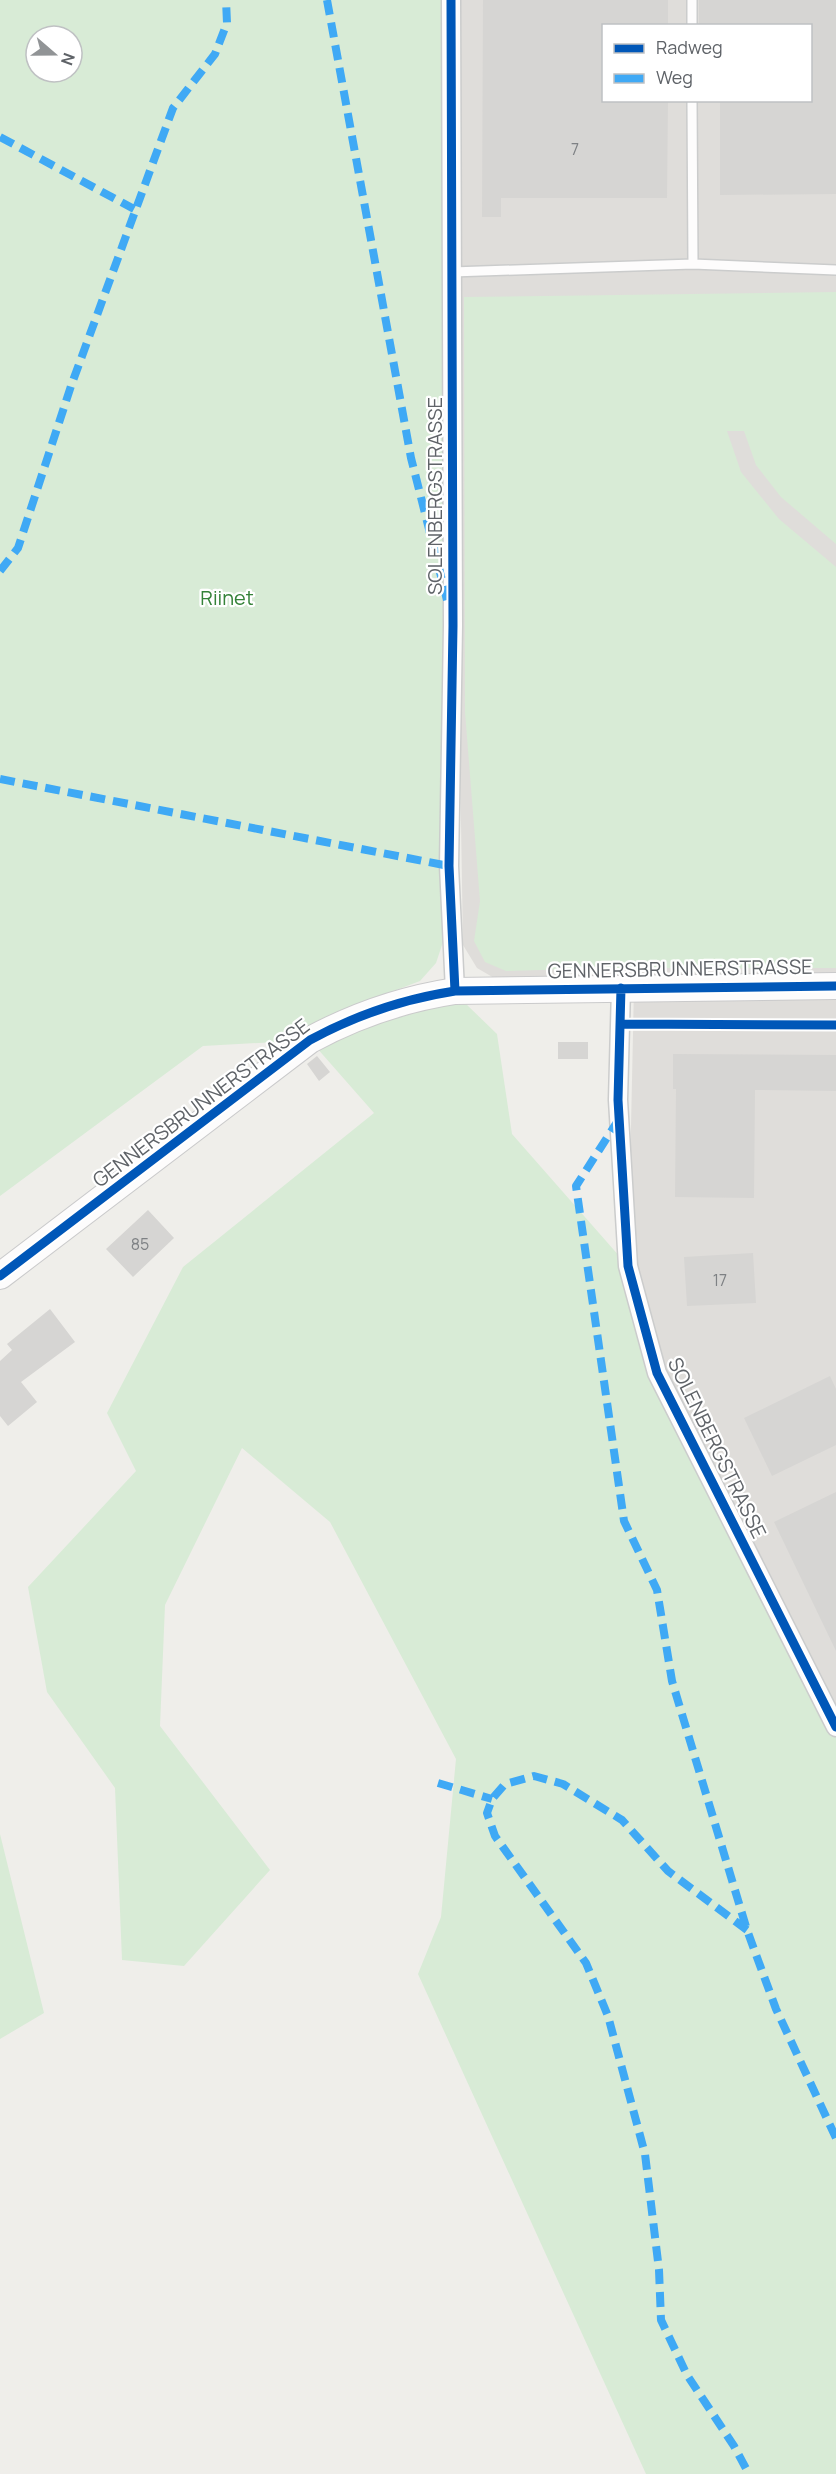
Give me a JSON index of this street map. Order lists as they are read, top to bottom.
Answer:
{
  "streets": {
    "street": ["SOLENBERGSTRASSE", "GENNERSBRUNNERSTRASSE"]
  },
  "crossings": [
    ["SOLENBERGSTRASSE", "GENNERSBRUNNERSTRASSE"]
  ],
  "parks": ["Riinet"],
  "house_numbers": ["7", "85", "17"],
  "legend": ["Radweg", "Weg"],
  "north": "right"
}
